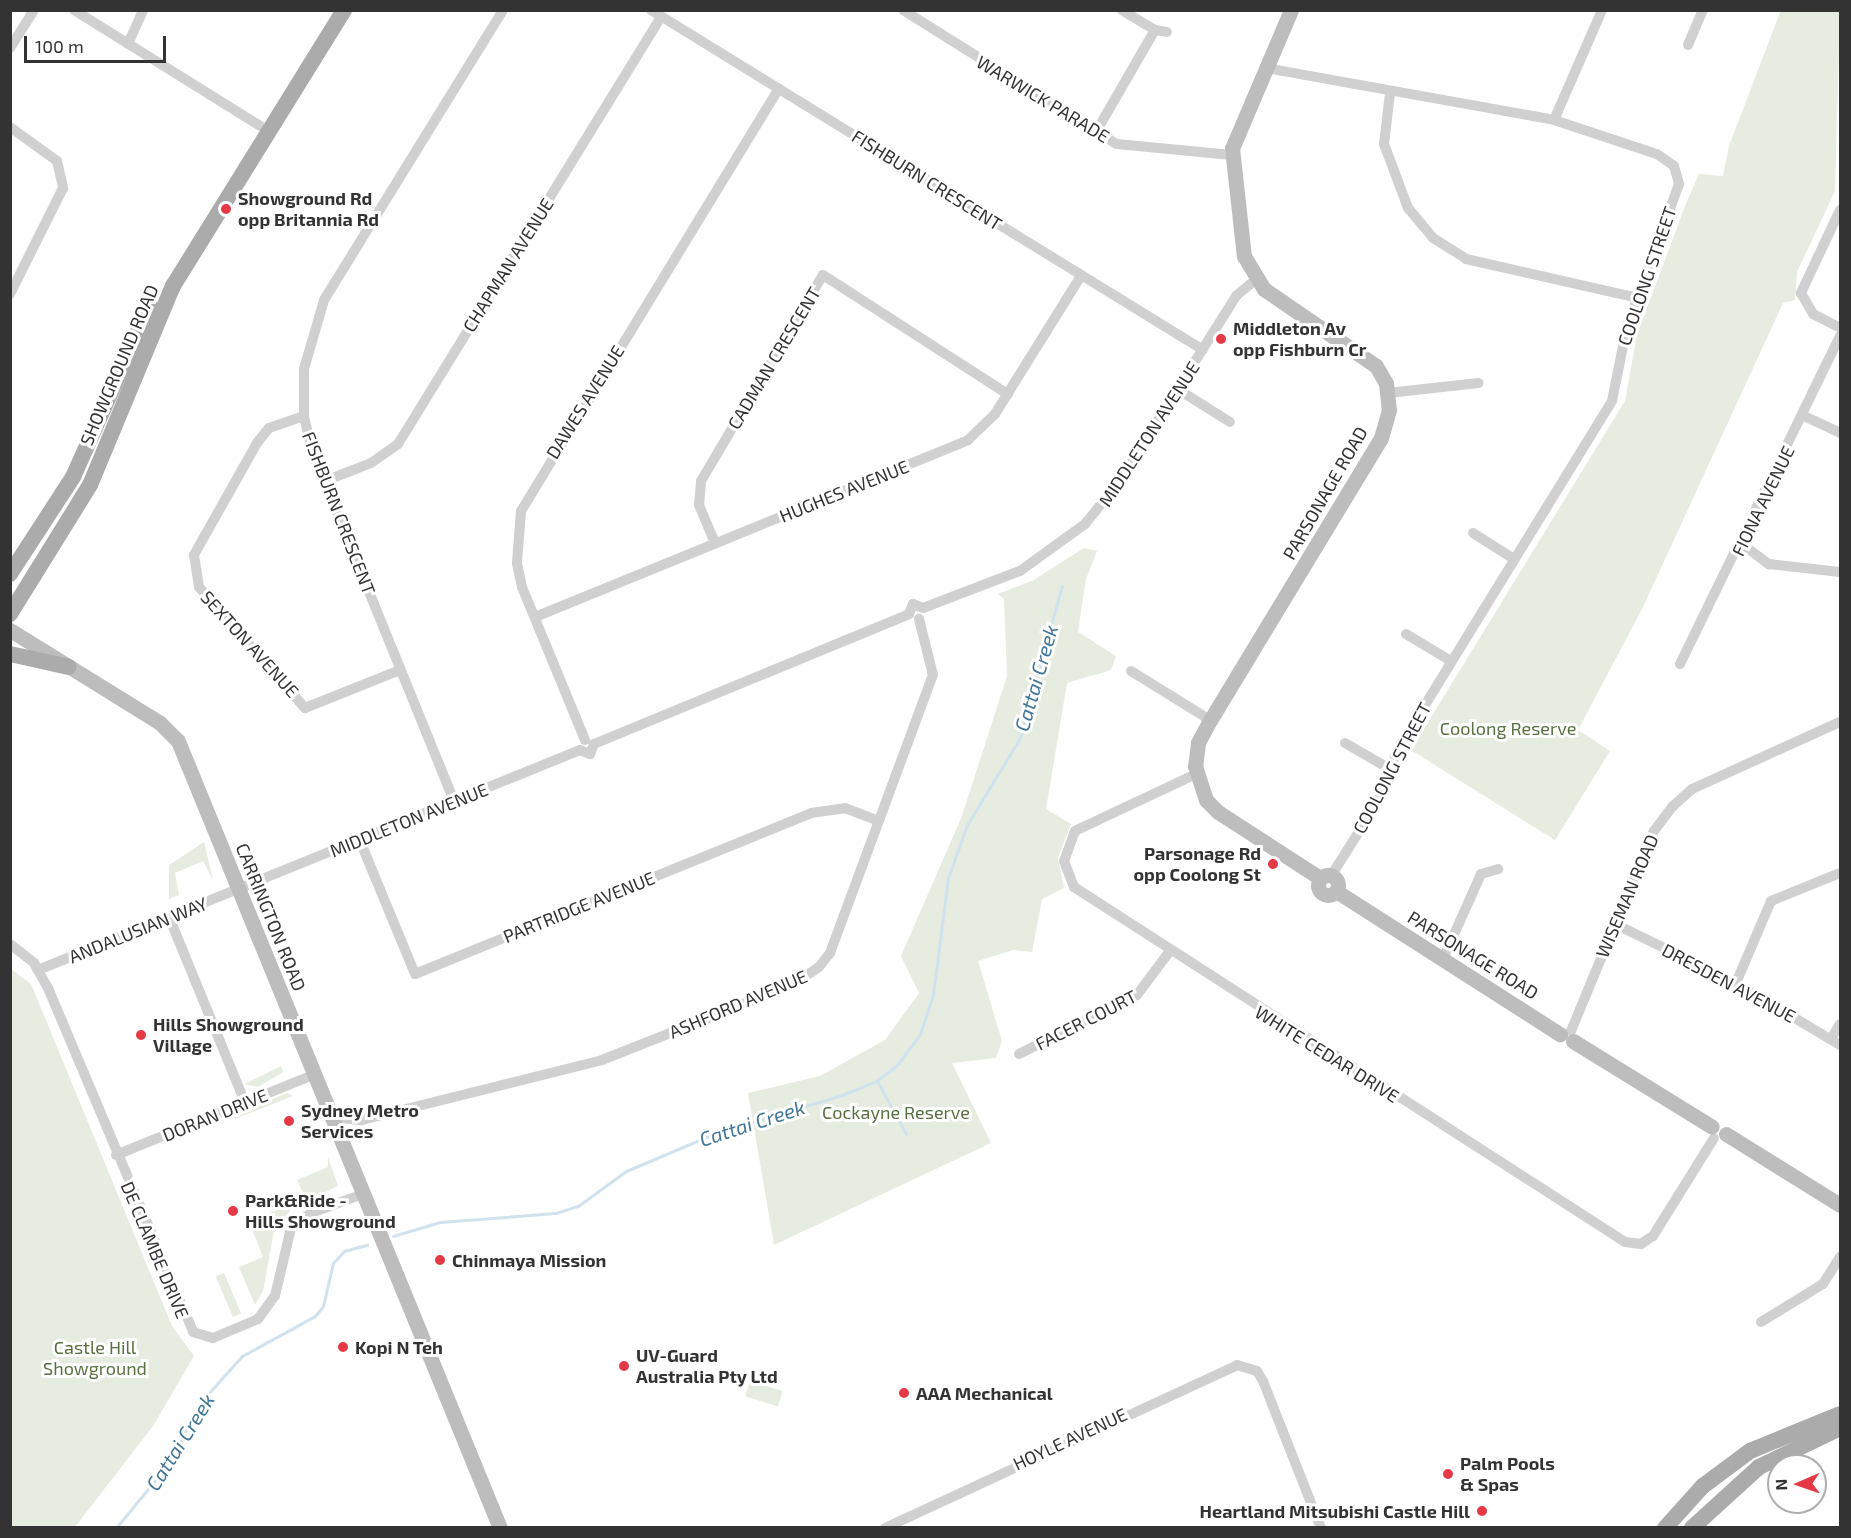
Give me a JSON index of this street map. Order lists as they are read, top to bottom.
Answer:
{
  "streets": {
    "main road": ["SHOWGROUND ROAD"],
    "street": [
      "WARWICK PARADE",
      "FISHBURN CRESCENT",
      "CHAPMAN AVENUE",
      "COOLONG STREET",
      "CADMAN CRESCENT",
      "DAWES AVENUE",
      "MIDDLETON AVENUE",
      "HUGHES AVENUE",
      "PARSONAGE ROAD",
      "FIONA AVENUE",
      "SEXTON AVENUE",
      "WISEMAN ROAD",
      "PARTRIDGE AVENUE",
      "CARRINGTON ROAD",
      "ANDALUSIAN WAY",
      "DRESDEN AVENUE",
      "ASHFORD AVENUE",
      "FACER COURT",
      "WHITE CEDAR DRIVE",
      "DORAN DRIVE",
      "DE CLAMBE DRIVE",
      "HOYLE AVENUE"
    ]
  },
  "crossings": [
    ["FISHBURN CRESCENT", "CHAPMAN AVENUE"],
    ["FISHBURN CRESCENT", "DAWES AVENUE"],
    ["FISHBURN CRESCENT", "MIDDLETON AVENUE"],
    ["FISHBURN CRESCENT", "HUGHES AVENUE"],
    ["FISHBURN CRESCENT", "SEXTON AVENUE"],
    ["COOLONG STREET", "PARSONAGE ROAD"],
    ["CADMAN CRESCENT", "HUGHES AVENUE"],
    ["DAWES AVENUE", "MIDDLETON AVENUE"],
    ["DAWES AVENUE", "HUGHES AVENUE"],
    ["MIDDLETON AVENUE", "PARTRIDGE AVENUE"],
    ["MIDDLETON AVENUE", "CARRINGTON ROAD"],
    ["MIDDLETON AVENUE", "ANDALUSIAN WAY"],
    ["MIDDLETON AVENUE", "ASHFORD AVENUE"],
    ["PARSONAGE ROAD", "WISEMAN ROAD"],
    ["PARSONAGE ROAD", "WHITE CEDAR DRIVE"],
    ["WISEMAN ROAD", "DRESDEN AVENUE"],
    ["PARTRIDGE AVENUE", "ASHFORD AVENUE"],
    ["CARRINGTON ROAD", "ANDALUSIAN WAY"],
    ["CARRINGTON ROAD", "ASHFORD AVENUE"],
    ["CARRINGTON ROAD", "DORAN DRIVE"],
    ["CARRINGTON ROAD", "DE CLAMBE DRIVE"],
    ["ANDALUSIAN WAY", "DE CLAMBE DRIVE"],
    ["FACER COURT", "WHITE CEDAR DRIVE"],
    ["DORAN DRIVE", "DE CLAMBE DRIVE"]
  ],
  "water": ["Cattai Creek"],
  "parks": ["Coolong Reserve", "Cockayne Reserve", "Castle Hill Showground"],
  "places": [
    "Showground Rd opp Britannia Rd",
    "Middleton Av opp Fishburn Cr",
    "Parsonage Rd opp Coolong St",
    "Hills Showground Village",
    "Sydney Metro Services",
    "Park&Ride - Hills Showground",
    "Chinmaya Mission",
    "Kopi N Teh",
    "UV-Guard Australia Pty Ltd",
    "AAA Mechanical",
    "Palm Pools & Spas",
    "Heartland Mitsubishi Castle Hill"
  ],
  "scale_bar": "100 m",
  "north": "left"
}
